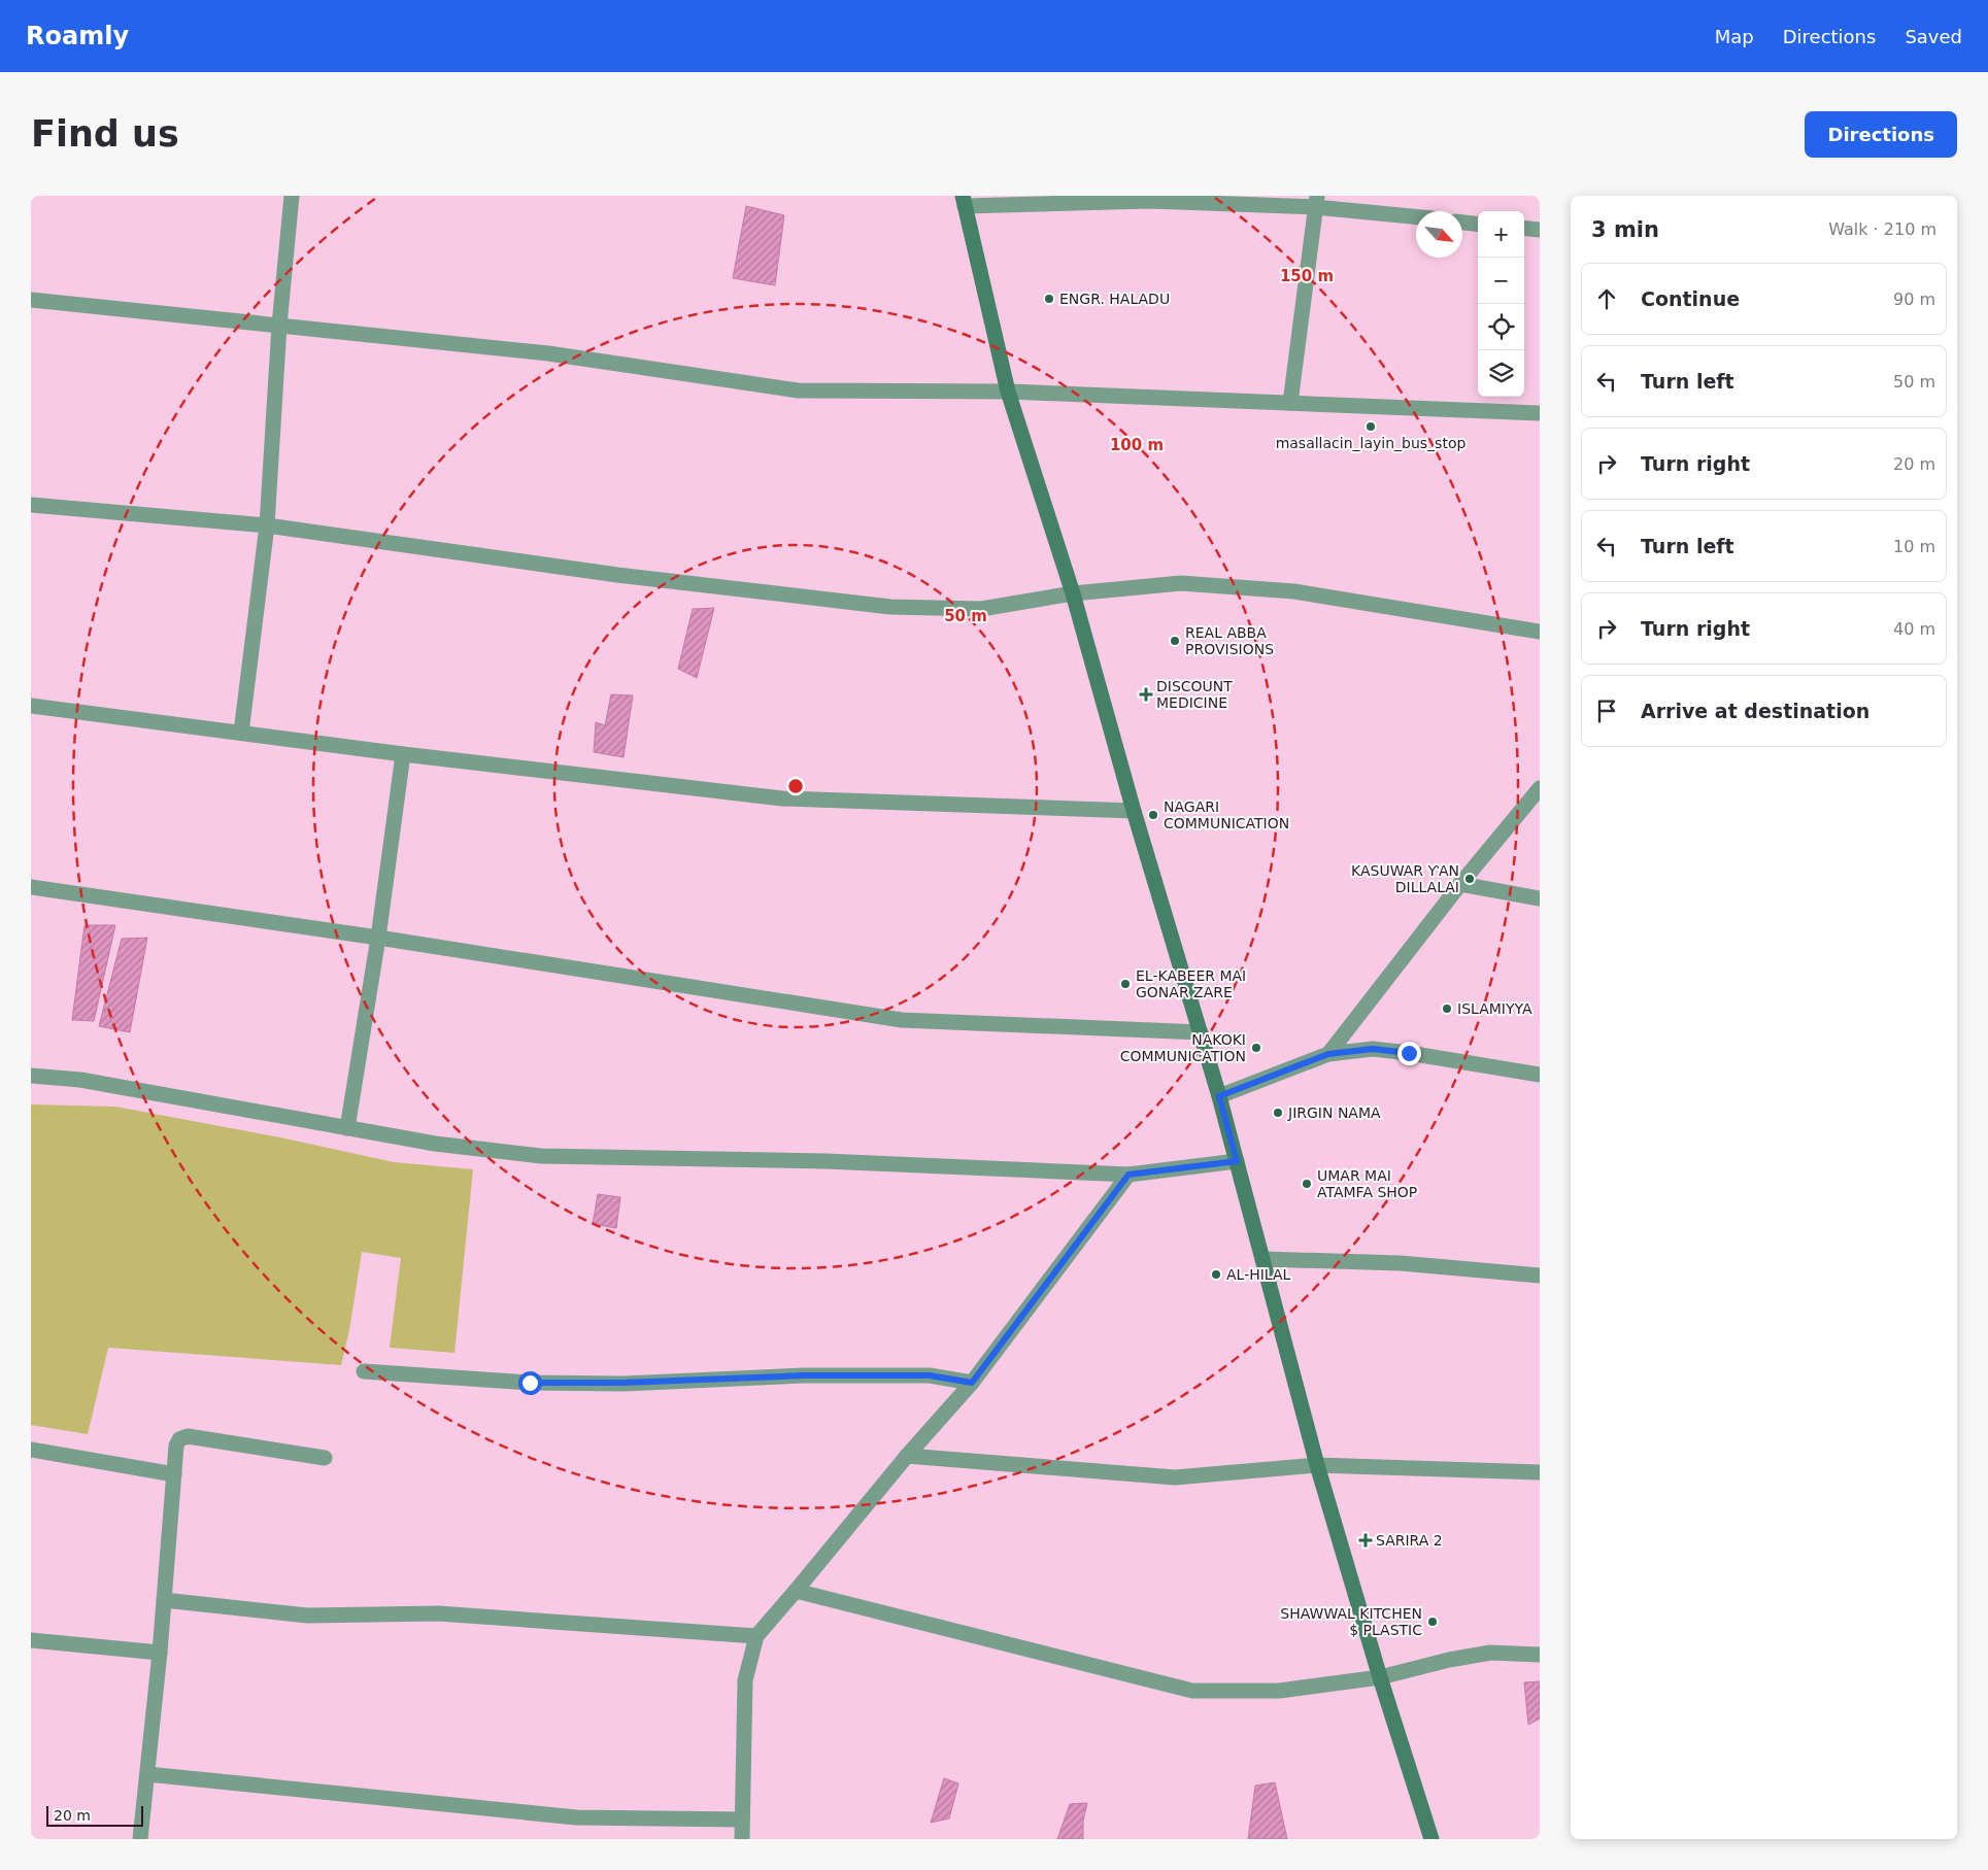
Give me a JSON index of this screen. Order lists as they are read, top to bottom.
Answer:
{
  "places": {
    "other": [
      "ENGR. HALADU",
      "masallacin_layin_bus_stop",
      "REAL ABBA PROVISIONS",
      "NAGARI COMMUNICATION",
      "KASUWAR ƳAN DILLALAI",
      "EL-KABEER MAI GONAR ZARE",
      "ISLAMIYYA",
      "NAKOKI COMMUNICATION",
      "JIRGIN NAMA",
      "UMAR MAI ATAMFA SHOP",
      "AL-HILAL",
      "SHAWWAL KITCHEN $ PLASTIC"
    ],
    "health": ["DISCOUNT MEDICINE", "SARIRA 2"]
  },
  "scale_bar": "20 m",
  "north": "bottom right",
  "page": {
    "header": "Roamly",
    "nav": ["Map", "Directions", "Saved"],
    "buttons": "Directions",
    "title": "Find us",
    "heading": ["3 min", "Walk · 210 m"],
    "map_buttons": ["+", "−"],
    "list": [
      ["Continue", "90 m"],
      ["Turn left", "50 m"],
      ["Turn right", "20 m"],
      ["Turn left", "10 m"],
      ["Turn right", "40 m"],
      "Arrive at destination"
    ],
    "scale": "20 m"
  },
  "rings": ["150 m", "100 m", "50 m"]
}
